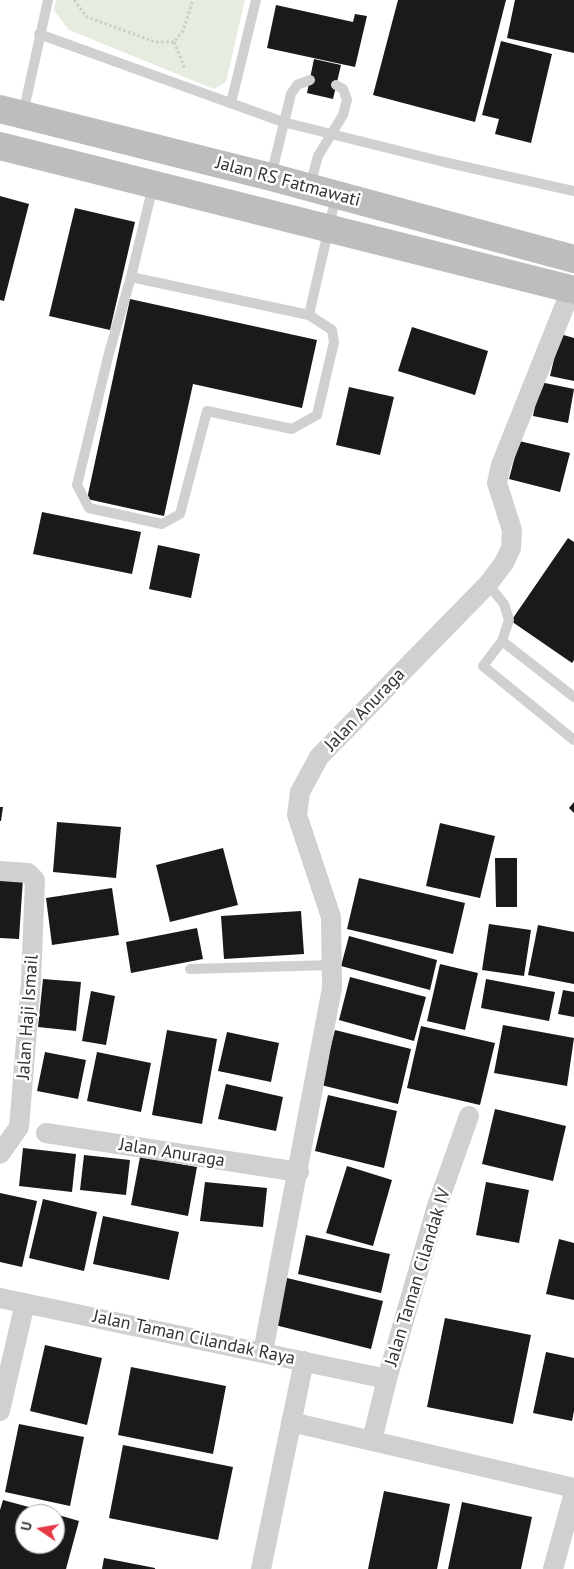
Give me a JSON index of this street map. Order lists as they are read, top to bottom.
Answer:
{
  "streets": {
    "main road": ["Jalan RS Fatmawati"],
    "street": [
      "Jalan Anuraga",
      "Jalan Haji Ismail",
      "Jalan Taman Cilandak IV",
      "Jalan Taman Cilandak Raya"
    ]
  },
  "crossings": [
    ["Jalan RS Fatmawati", "Jalan Anuraga"],
    ["Jalan Anuraga", "Jalan Taman Cilandak Raya"],
    ["Jalan Taman Cilandak IV", "Jalan Taman Cilandak Raya"]
  ],
  "north": "left"
}
